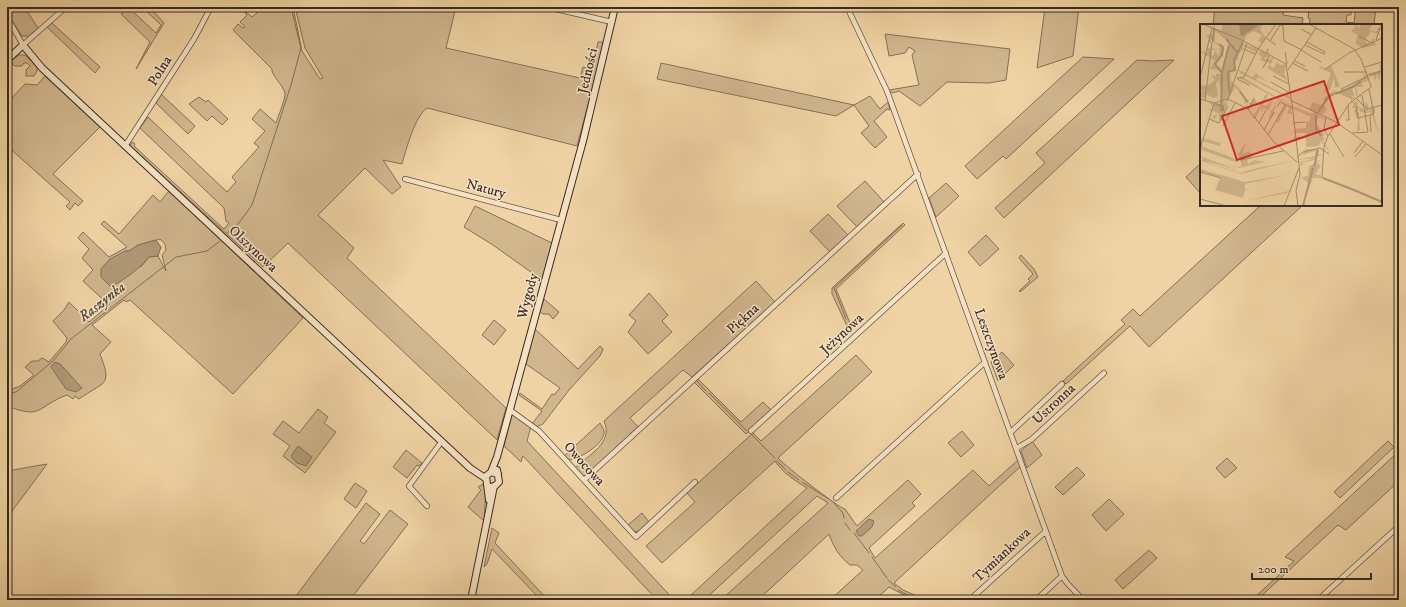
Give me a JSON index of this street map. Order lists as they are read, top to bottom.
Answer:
{
  "streets": {
    "street": [
      "Polna",
      "Jedności",
      "Natury",
      "Olszynowa",
      "Wygody",
      "Piękna",
      "Jeżynowa",
      "Leszczynowa",
      "Ustronna",
      "Owocowa",
      "Tymiankowa"
    ]
  },
  "crossings": [
    ["Polna", "Olszynowa"],
    ["Jedności", "Wygody"],
    ["Natury", "Wygody"],
    ["Olszynowa", "Wygody"],
    ["Wygody", "Owocowa"],
    ["Piękna", "Leszczynowa"],
    ["Piękna", "Owocowa"],
    ["Jeżynowa", "Leszczynowa"],
    ["Leszczynowa", "Ustronna"],
    ["Leszczynowa", "Tymiankowa"]
  ],
  "water": ["Raszynka"],
  "scale_bar": "200 m"
}
